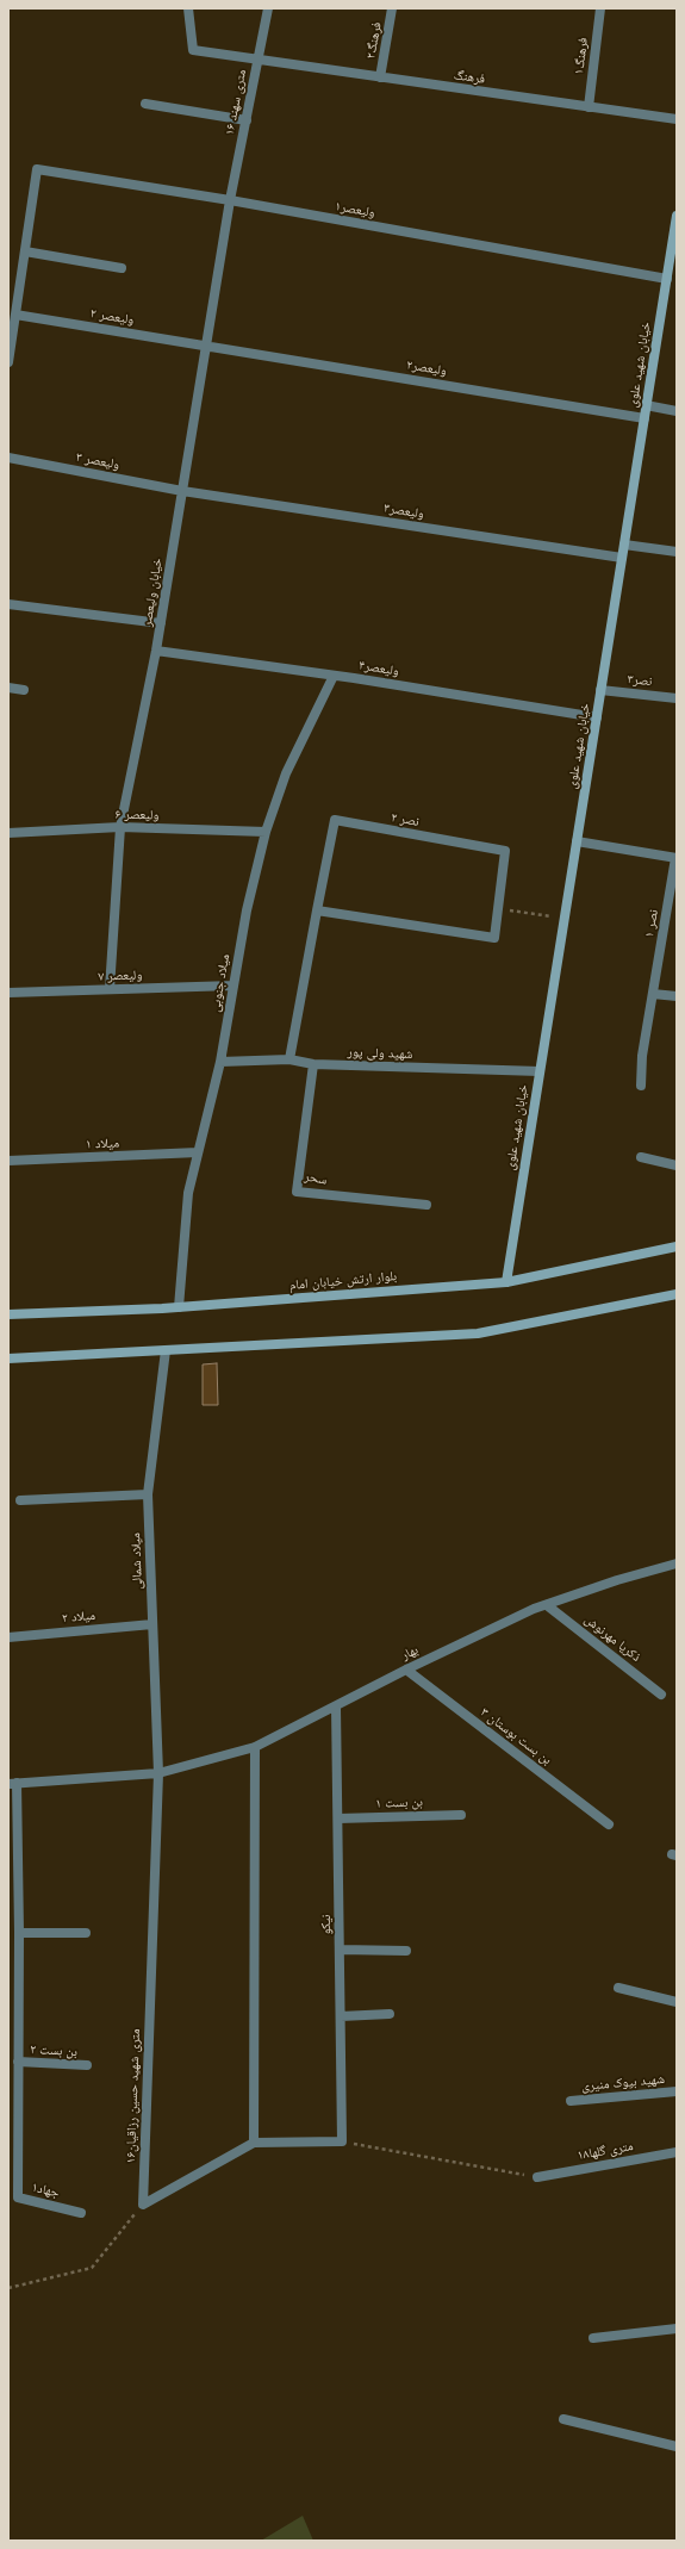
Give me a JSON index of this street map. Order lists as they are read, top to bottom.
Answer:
{
  "streets": {
    "main road": ["خیابان شهید علوی", "بلوار ارتش خیابان امام"],
    "street": [
      "فرهنگ۲",
      "فرهنگ۱",
      "فرهنگ",
      "۱۶ متری سهند",
      "ولیعصر۱",
      "ولیعصر ۲",
      "ولیعصر۲",
      "ولیعصر ۳",
      "ولیعصر۳",
      "خیابان ولیعصر",
      "ولیعصر۴",
      "نصر۳",
      "ولیعصر ۶",
      "نصر ۲",
      "نصر ۱",
      "ولیعصر ۷",
      "میلاد جنوبی",
      "شهید ولی پور",
      "میلاد ۱",
      "سحر",
      "میلاد شمالی",
      "میلاد ۲",
      "ذکریا مهرنوش",
      "بهار",
      "بن بست بوستان ۳",
      "بن بست ۱",
      "نیکو",
      "بن بست ۲",
      "شهید بیوک منیری",
      "۱۶متری شهید حسین رزاقیان",
      "۱۸متری گلها",
      "جهاد۱"
    ]
  },
  "crossings": [
    ["فرهنگ۲", "فرهنگ"],
    ["فرهنگ۱", "فرهنگ"],
    ["فرهنگ", "۱۶ متری سهند"],
    ["۱۶ متری سهند", "ولیعصر۱"],
    ["۱۶ متری سهند", "خیابان ولیعصر"],
    ["ولیعصر۱", "خیابان شهید علوی"],
    ["ولیعصر۱", "خیابان ولیعصر"],
    ["ولیعصر ۲", "ولیعصر۲"],
    ["ولیعصر ۲", "خیابان ولیعصر"],
    ["خیابان شهید علوی", "ولیعصر۲"],
    ["خیابان شهید علوی", "ولیعصر۳"],
    ["خیابان شهید علوی", "ولیعصر۴"],
    ["خیابان شهید علوی", "نصر۳"],
    ["خیابان شهید علوی", "نصر ۱"],
    ["خیابان شهید علوی", "شهید ولی پور"],
    ["خیابان شهید علوی", "بلوار ارتش خیابان امام"],
    ["ولیعصر۲", "خیابان ولیعصر"],
    ["ولیعصر ۳", "ولیعصر۳"],
    ["ولیعصر ۳", "خیابان ولیعصر"],
    ["ولیعصر۳", "خیابان ولیعصر"],
    ["خیابان ولیعصر", "ولیعصر۴"],
    ["خیابان ولیعصر", "ولیعصر ۶"],
    ["خیابان ولیعصر", "ولیعصر ۷"],
    ["ولیعصر۴", "میلاد جنوبی"],
    ["ولیعصر ۶", "میلاد جنوبی"],
    ["نصر ۲", "شهید ولی پور"],
    ["ولیعصر ۷", "میلاد جنوبی"],
    ["میلاد جنوبی", "شهید ولی پور"],
    ["میلاد جنوبی", "میلاد ۱"],
    ["میلاد جنوبی", "بلوار ارتش خیابان امام"],
    ["شهید ولی پور", "سحر"],
    ["میلاد شمالی", "میلاد ۲"],
    ["میلاد شمالی", "بهار"],
    ["میلاد شمالی", "۱۶متری شهید حسین رزاقیان"],
    ["ذکریا مهرنوش", "بهار"],
    ["بهار", "بن بست بوستان ۳"],
    ["بهار", "نیکو"],
    ["بهار", "۱۶متری شهید حسین رزاقیان"],
    ["بهار", "جهاد۱"],
    ["بن بست ۱", "نیکو"],
    ["بن بست ۲", "جهاد۱"]
  ]
}
